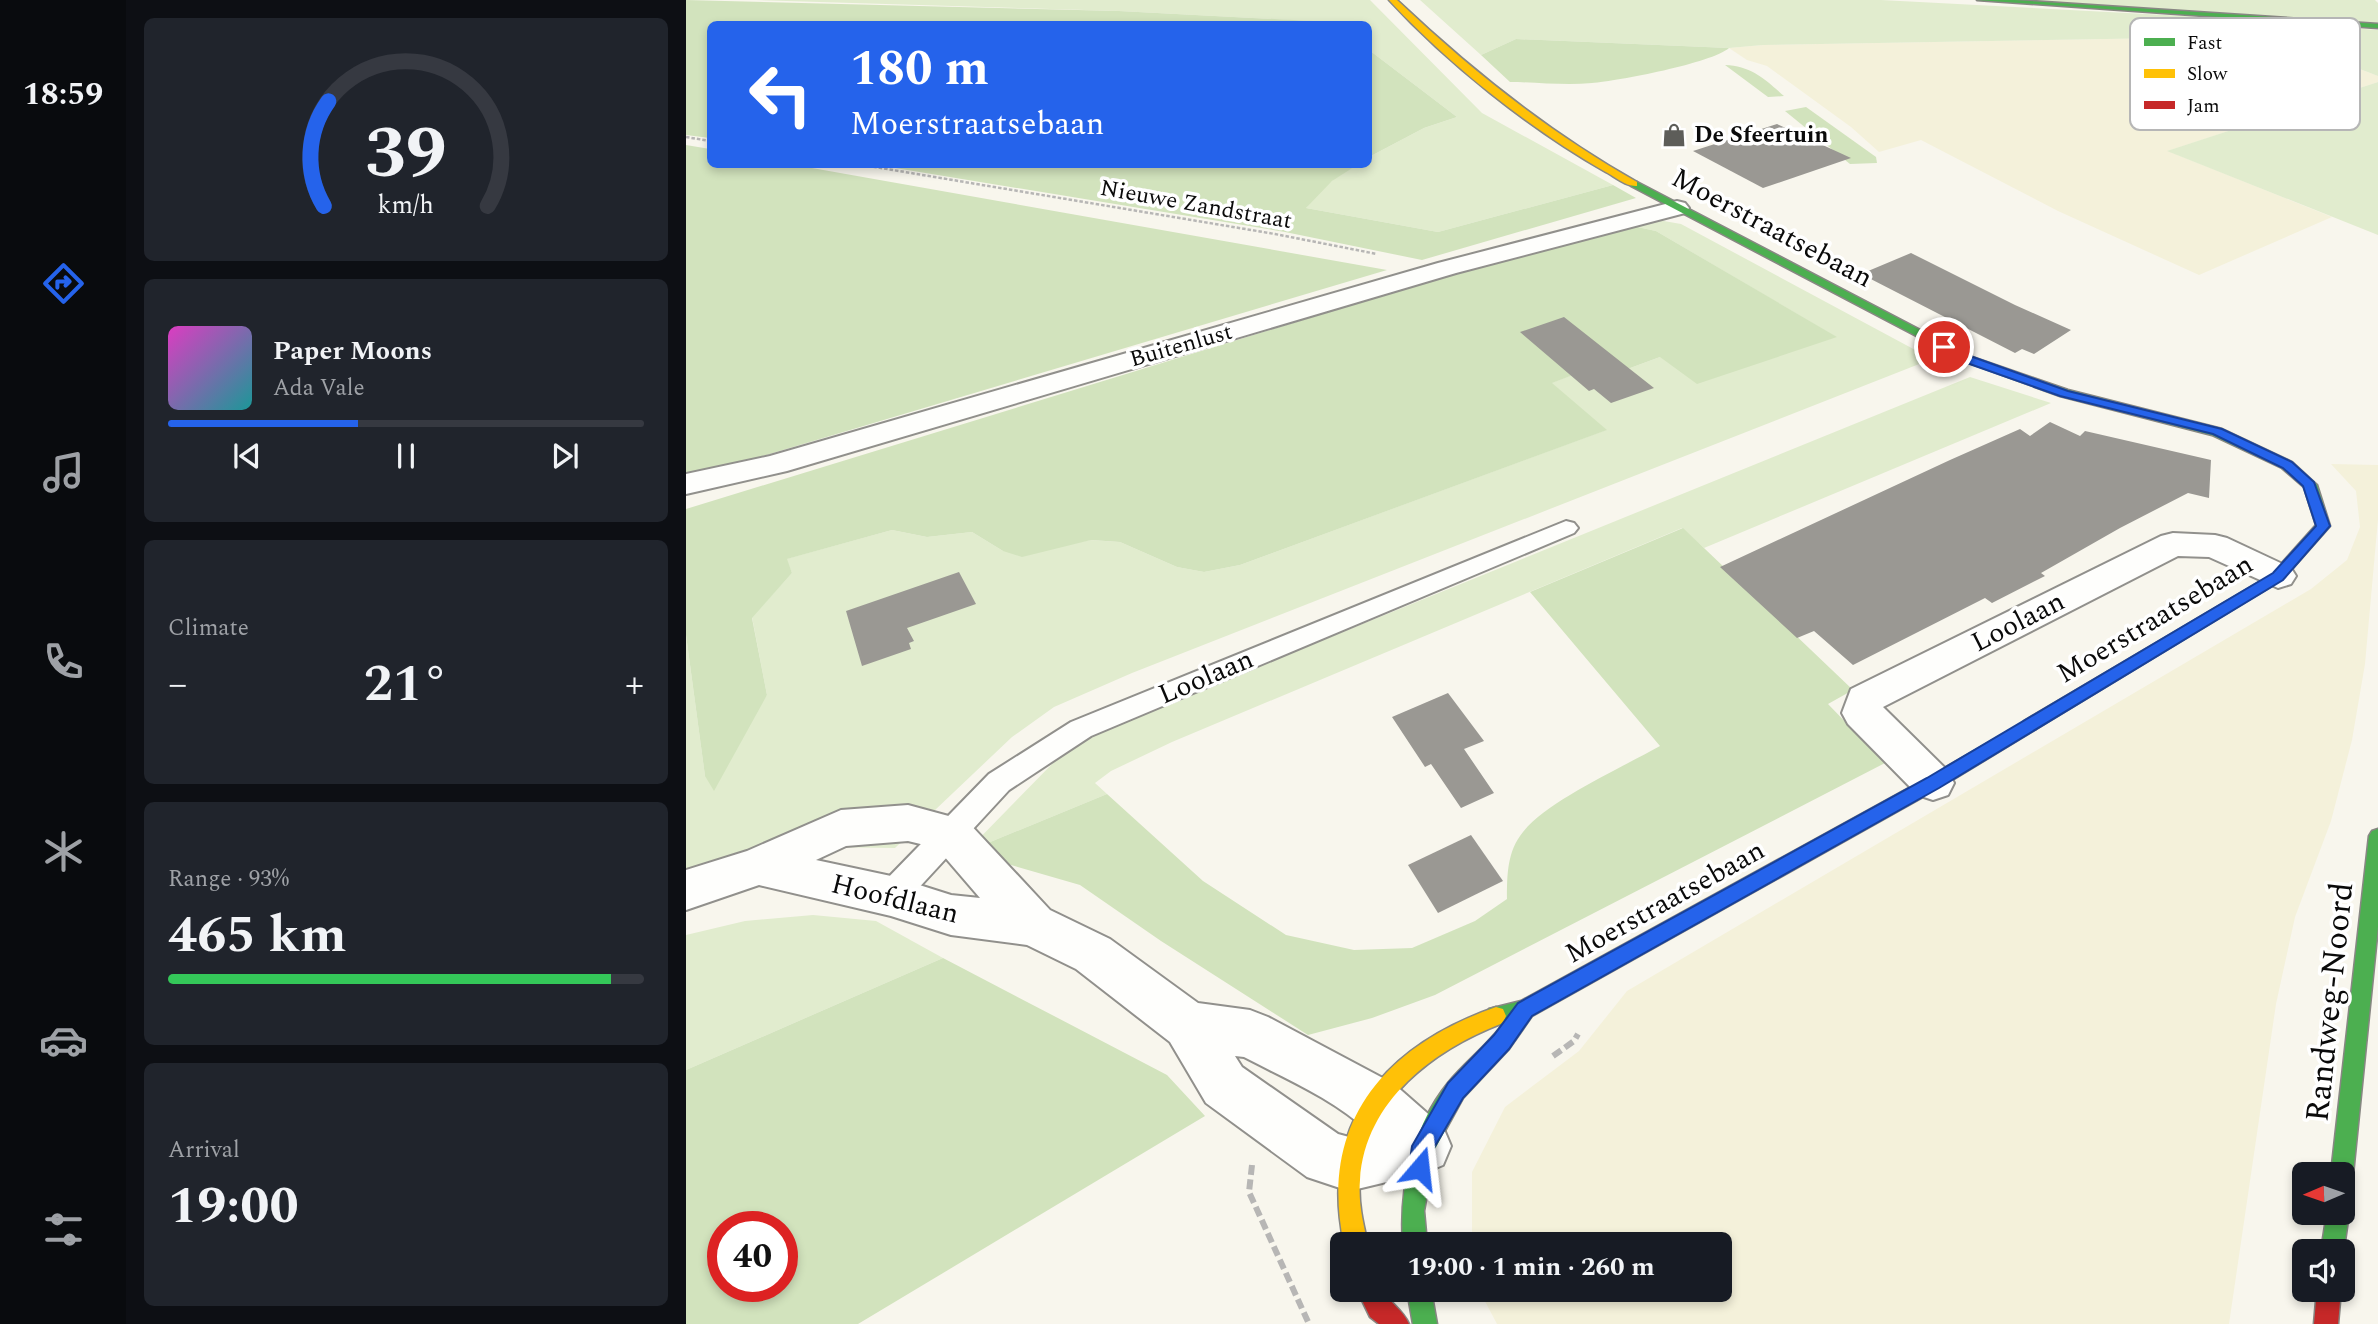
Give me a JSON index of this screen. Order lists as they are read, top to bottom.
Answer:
{
  "streets": {
    "main road": ["Moerstraatsebaan", "Randweg-Noord"],
    "street": ["Buitenlust", "Loolaan", "Hoofdlaan"],
    "path": ["Nieuwe Zandstraat"]
  },
  "crossings": [
    ["Nieuwe Zandstraat", "Buitenlust"],
    ["Moerstraatsebaan", "Buitenlust"],
    ["Moerstraatsebaan", "Loolaan"],
    ["Moerstraatsebaan", "Hoofdlaan"],
    ["Loolaan", "Hoofdlaan"]
  ],
  "places": {
    "shop": ["De Sfeertuin"]
  },
  "legend": ["Fast", "Slow", "Jam"],
  "north": "left",
  "page": {
    "tabs": "18:59",
    "turn": ["180 m", "Moerstraatsebaan"],
    "song": ["Paper Moons", "Ada Vale"],
    "tile": [
      "Climate",
      ["Range · 93%", "465 km"],
      ["Arrival", "19:00"]
    ],
    "heat": ["−", "21°", "+"],
    "limit": "40",
    "trip": "19:00 · 1 min · 260 m",
    "gauge": ["39", "km/h"]
  }
}
